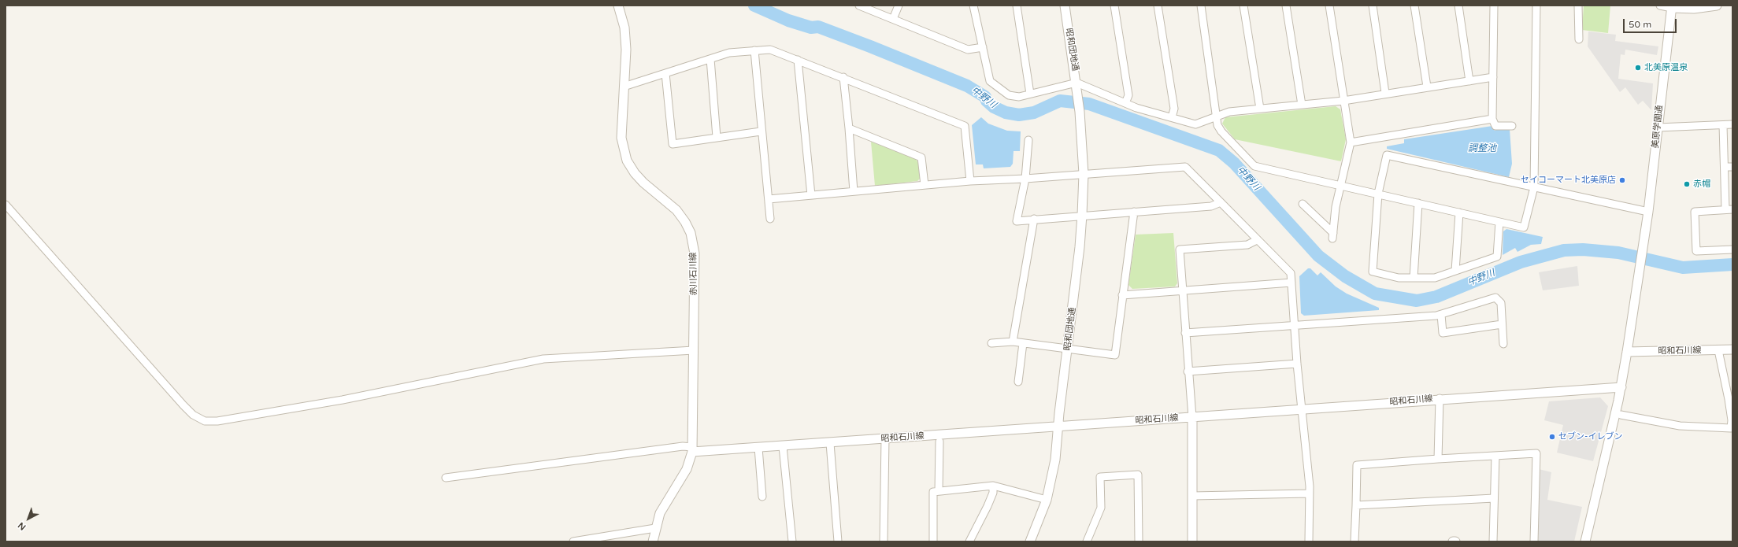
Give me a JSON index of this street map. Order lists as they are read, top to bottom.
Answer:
{
  "streets": {
    "street": [
      "昭和団地通",
      "美原学園通",
      "赤川石川線",
      "昭和石川線"
    ]
  },
  "crossings": [
    ["昭和団地通", "昭和石川線"],
    ["美原学園通", "昭和石川線"],
    ["赤川石川線", "昭和石川線"]
  ],
  "water": ["中野川", "調整池"],
  "places": [
    "北美原温泉",
    "セイコーマート北美原店",
    "赤帽",
    "セブン-イレブン"
  ],
  "scale_bar": "50 m",
  "north": "bottom left"
}
